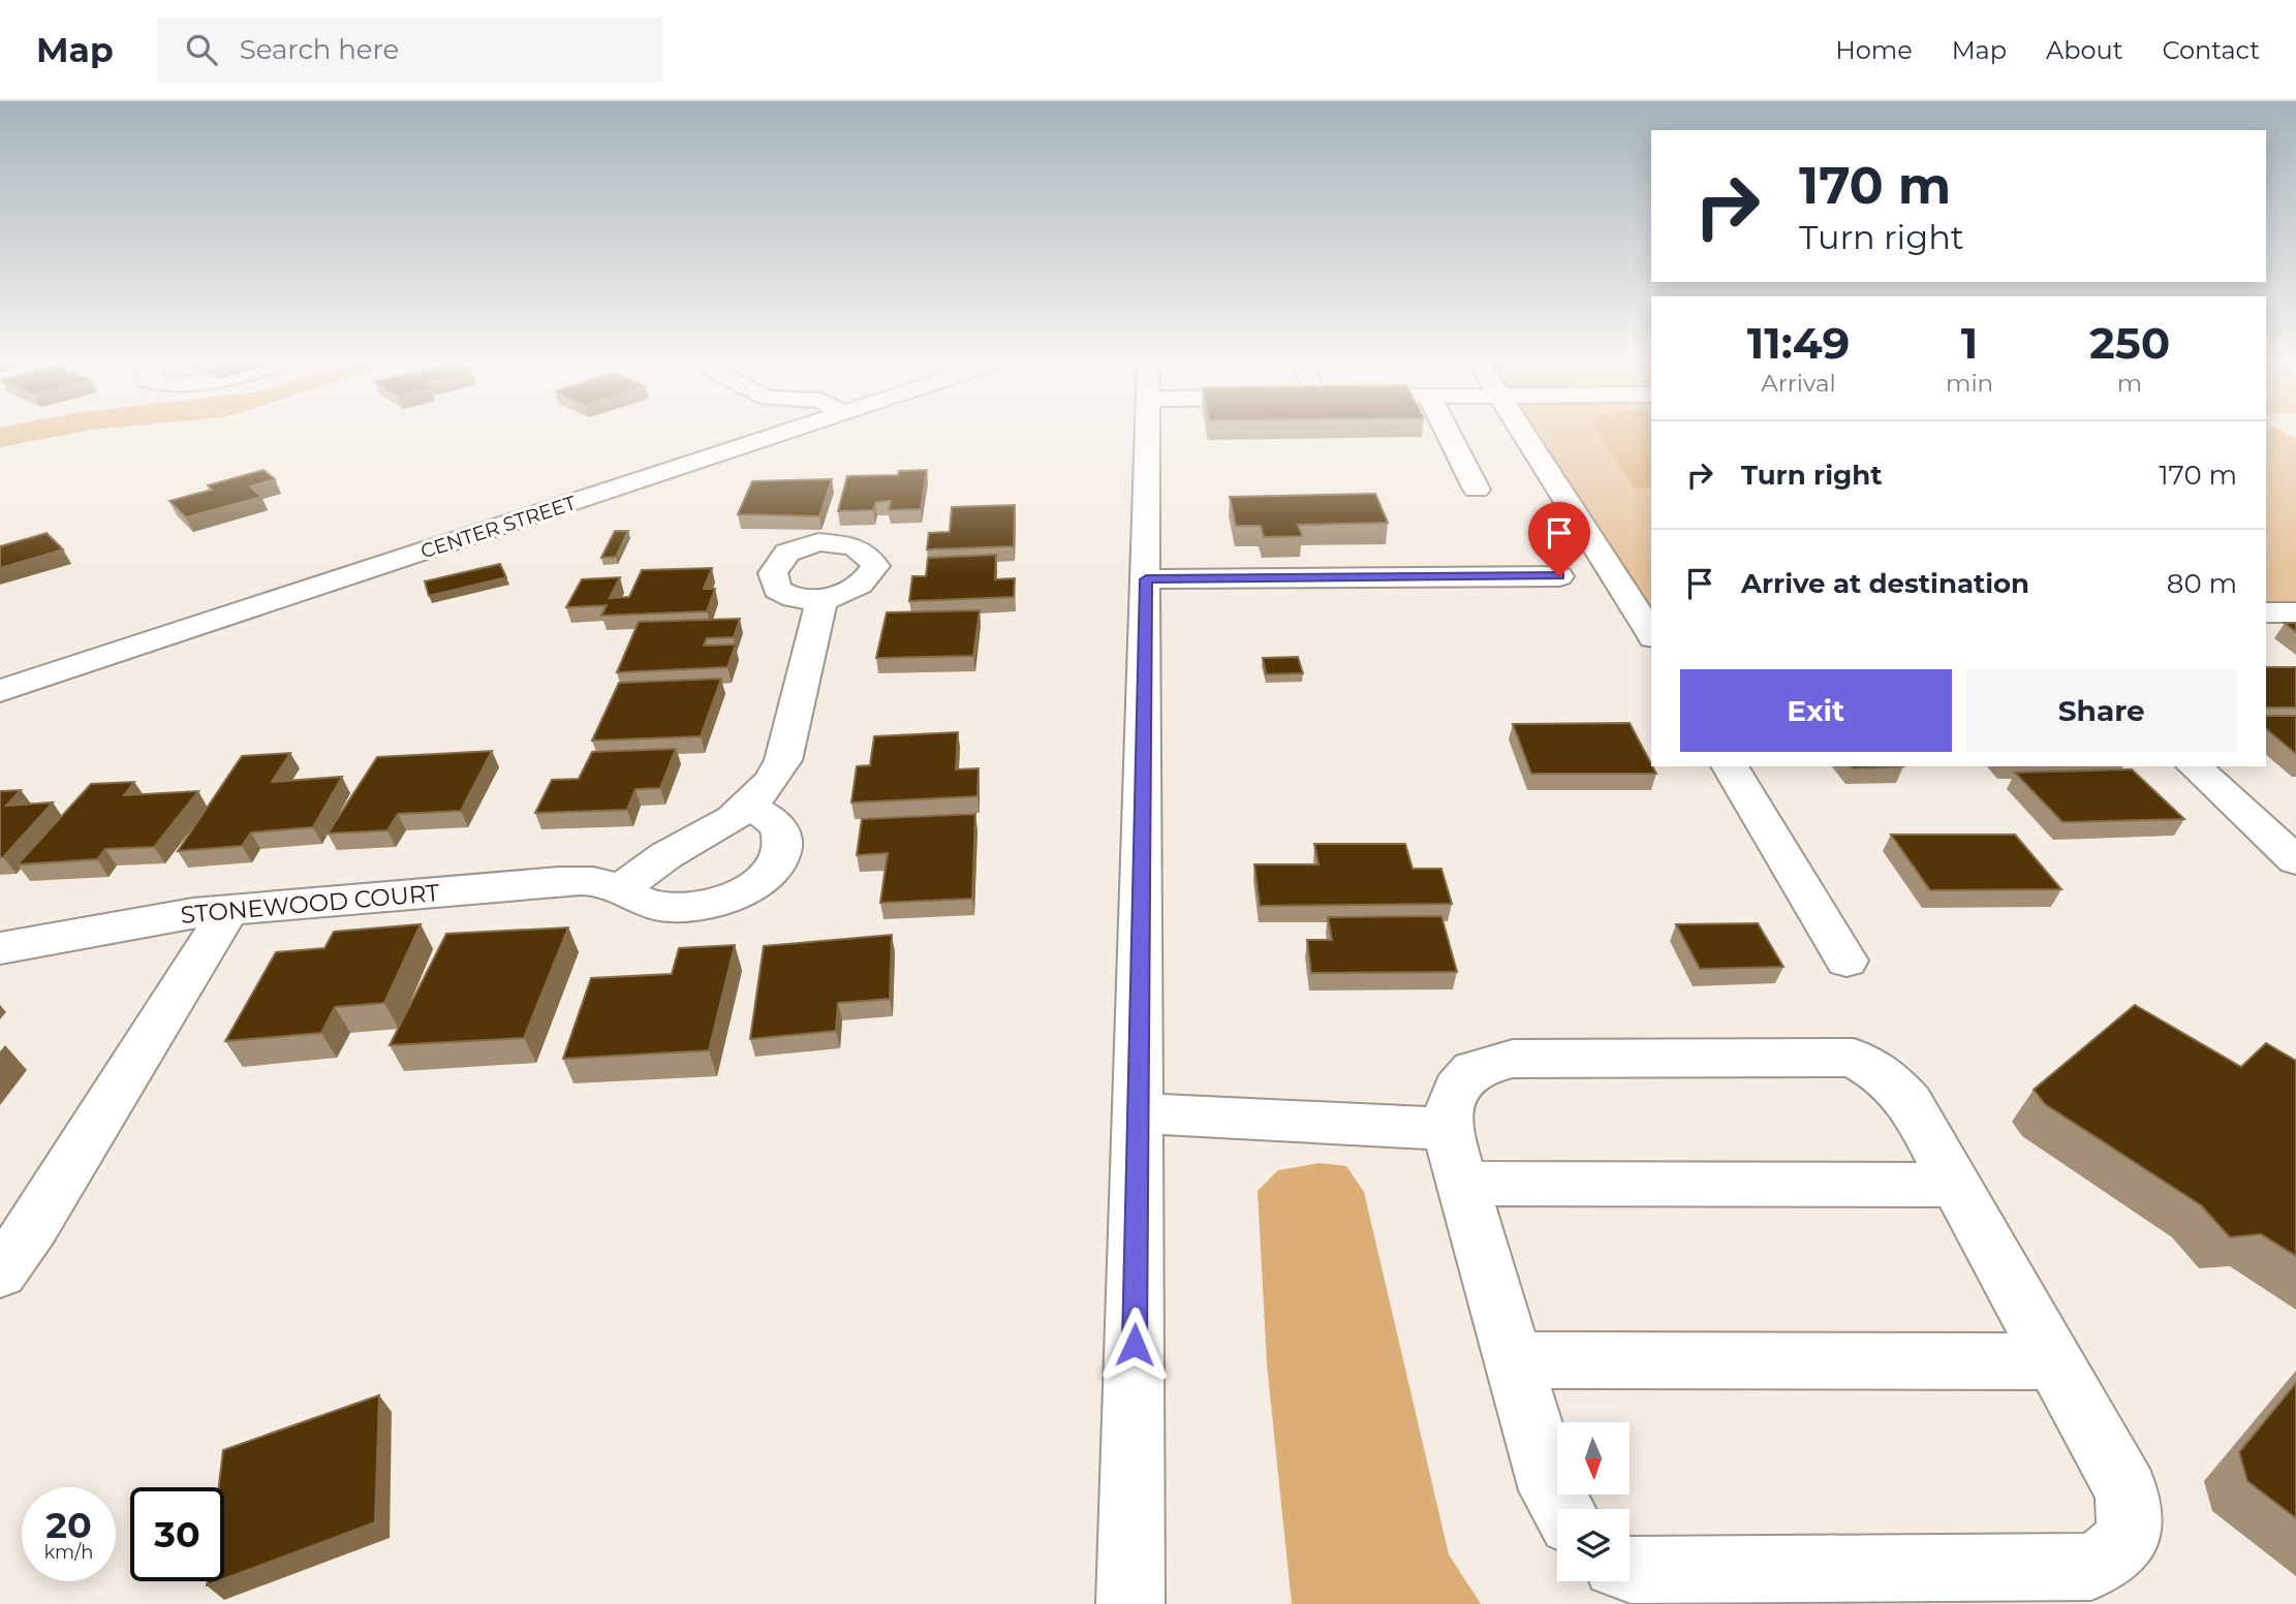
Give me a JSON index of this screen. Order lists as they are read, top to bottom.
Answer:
{
  "streets": {
    "street": ["CENTER STREET", "STONEWOOD COURT"]
  },
  "north": "bottom",
  "page": {
    "header": "Map",
    "search": "Search here",
    "nav": [
      "Home",
      "Map",
      "About",
      "Contact"
    ],
    "turn": ["170 m", "Turn right"],
    "eta": [
      "11:49",
      "Arrival",
      "1",
      "min",
      "250",
      "m"
    ],
    "list": [
      {
        "name": "Turn right",
        "value": "170 m"
      },
      {
        "name": "Arrive at destination",
        "value": "80 m"
      }
    ],
    "buttons": ["Exit", "Share"],
    "speed": "20 km/h",
    "limit": "30"
  }
}
